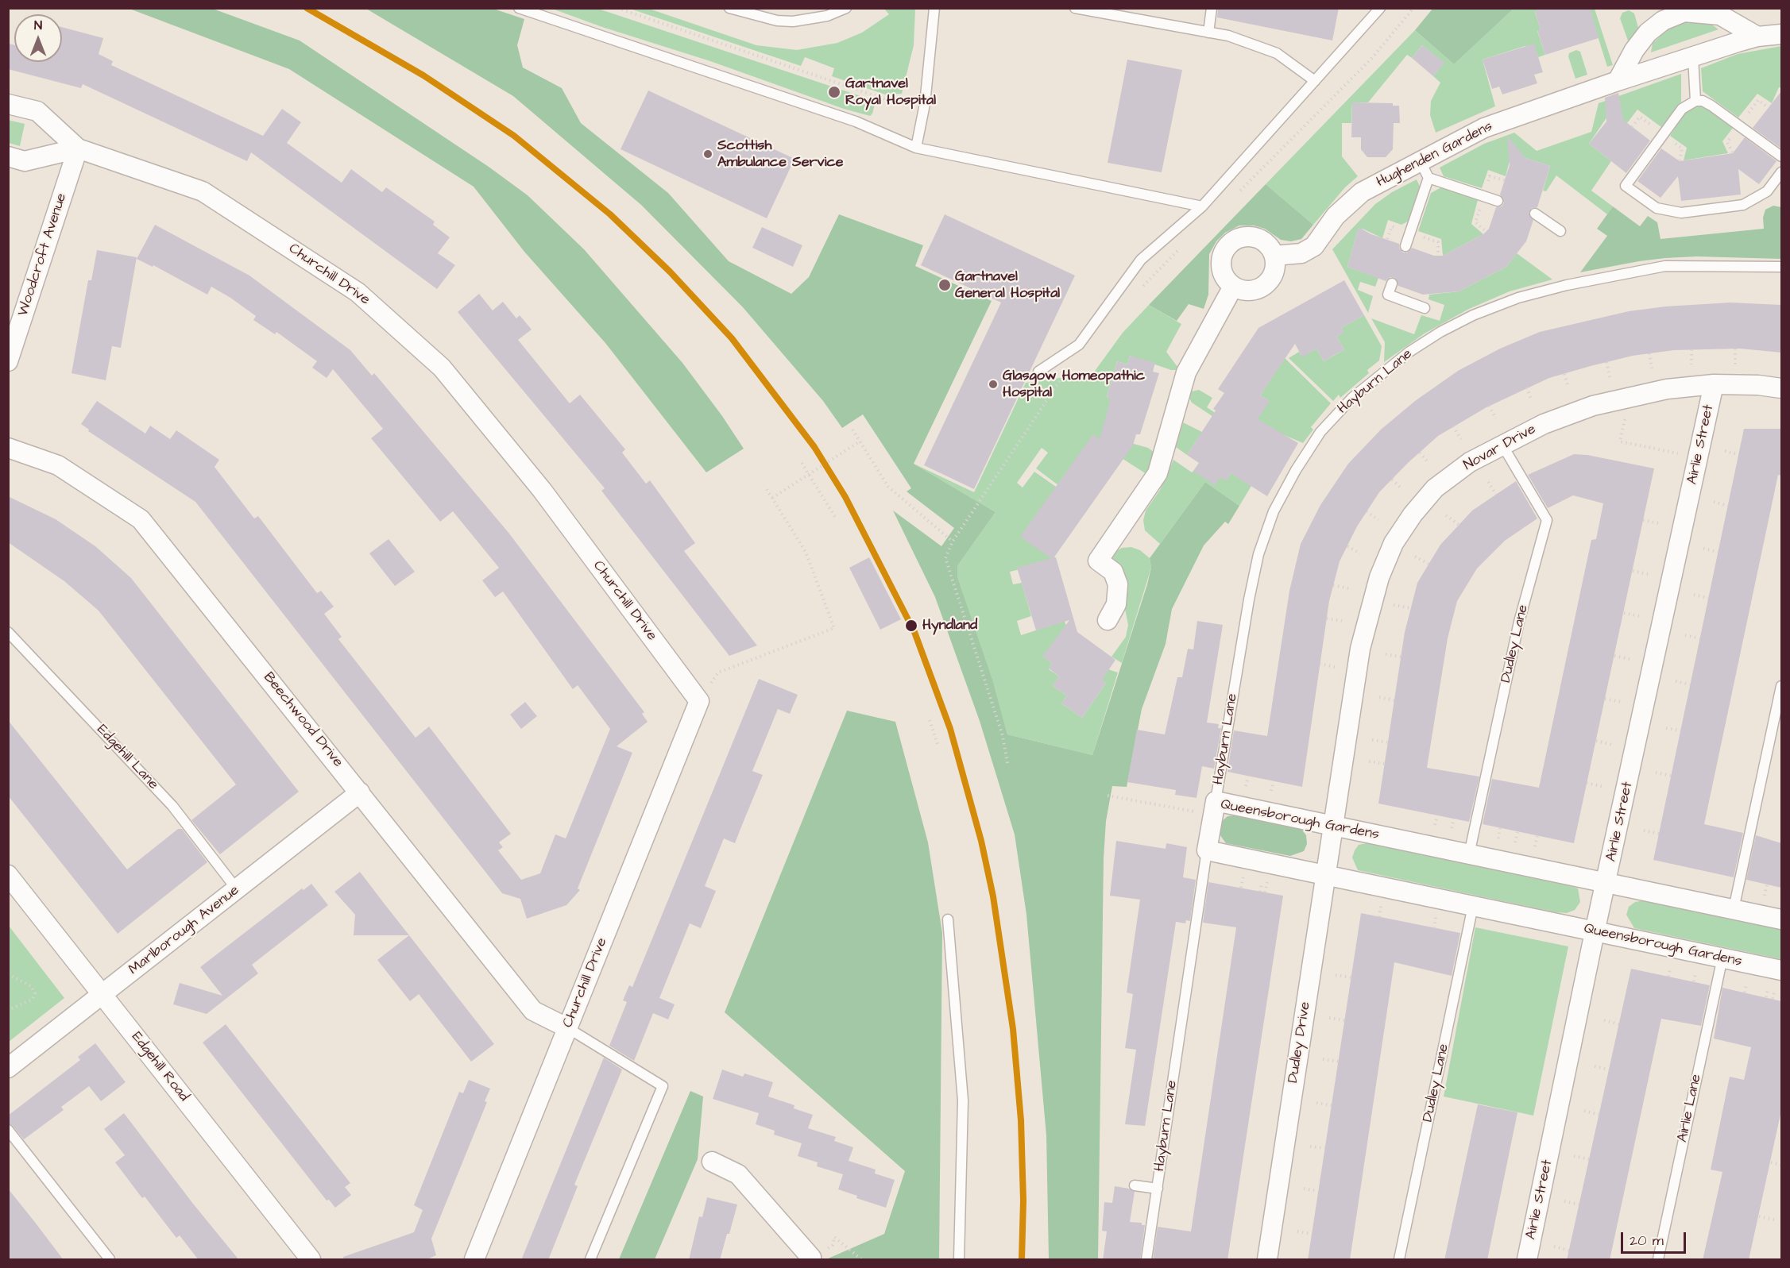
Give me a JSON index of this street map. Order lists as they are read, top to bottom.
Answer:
{
  "streets": {
    "street": [
      "Hughenden Gardens",
      "Woodcroft Avenue",
      "Churchill Drive",
      "Airlie Street",
      "Novar Drive",
      "Beechwood Drive",
      "Queensborough Gardens",
      "Marlborough Avenue",
      "Dudley Drive",
      "Edgehill Road"
    ],
    "lane": [
      "Hayburn Lane",
      "Dudley Lane",
      "Edgehill Lane",
      "Airlie Lane"
    ]
  },
  "crossings": [
    ["Woodcroft Avenue", "Churchill Drive"],
    ["Churchill Drive", "Beechwood Drive"],
    ["Hayburn Lane", "Queensborough Gardens"],
    ["Airlie Street", "Novar Drive"],
    ["Airlie Street", "Queensborough Gardens"],
    ["Novar Drive", "Dudley Lane"],
    ["Novar Drive", "Queensborough Gardens"],
    ["Novar Drive", "Dudley Drive"],
    ["Dudley Lane", "Queensborough Gardens"],
    ["Beechwood Drive", "Marlborough Avenue"],
    ["Edgehill Lane", "Marlborough Avenue"],
    ["Queensborough Gardens", "Dudley Drive"],
    ["Queensborough Gardens", "Airlie Lane"],
    ["Marlborough Avenue", "Edgehill Road"]
  ],
  "places": [
    "Gartnavel Royal Hospital",
    "Scottish Ambulance Service",
    "Gartnavel General Hospital",
    "Glasgow Homeopathic Hospital",
    "Hyndland"
  ],
  "scale_bar": "20 m",
  "north": "top"
}
